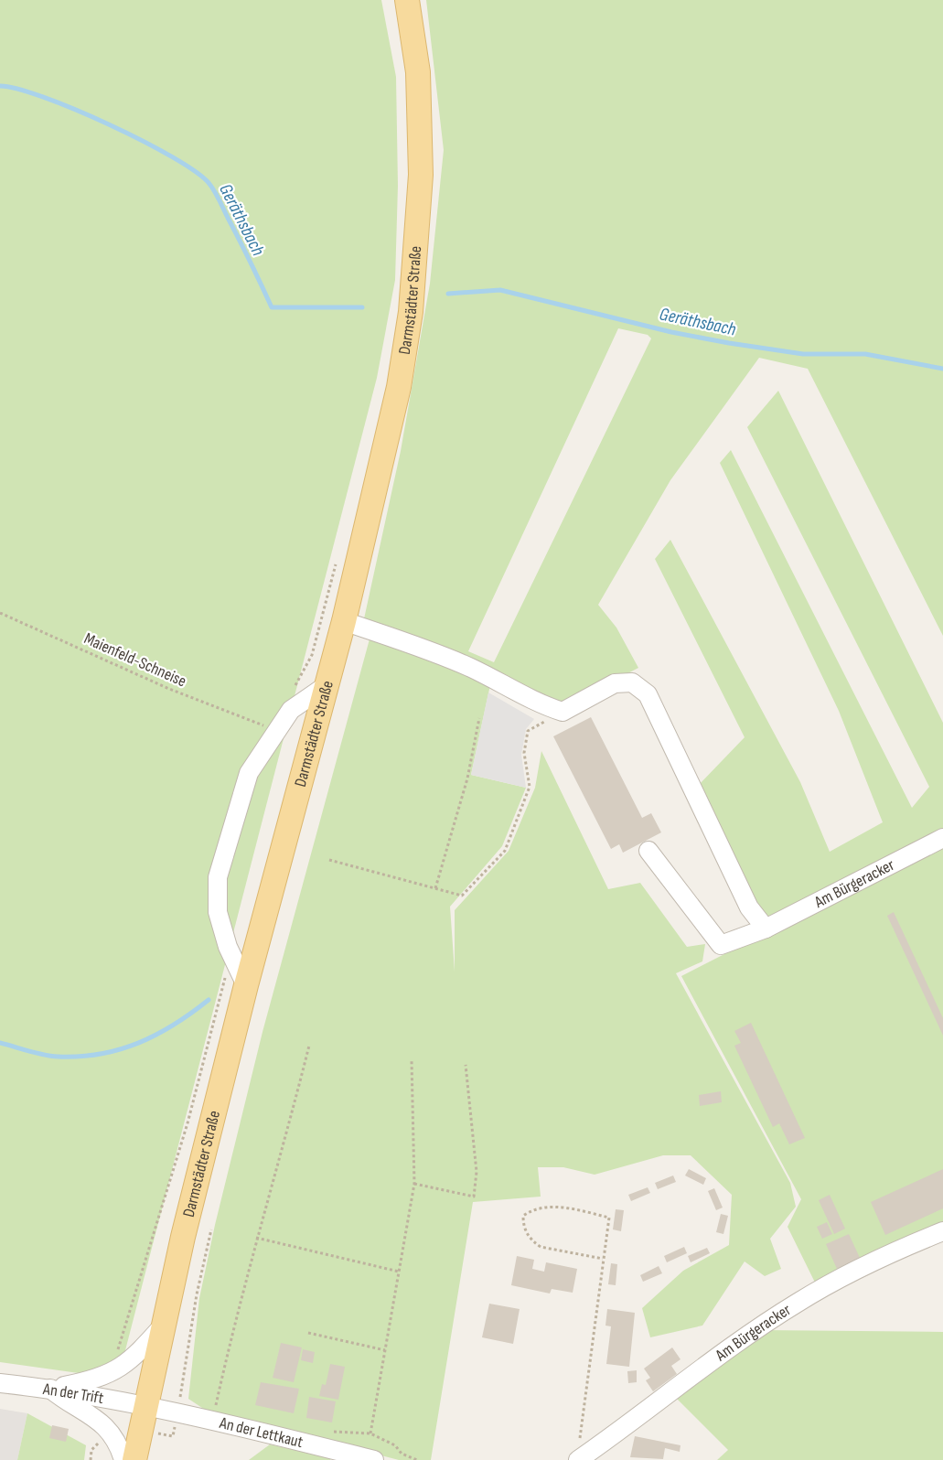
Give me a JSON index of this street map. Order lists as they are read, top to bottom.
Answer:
{
  "streets": {
    "main road": ["Darmstädter Straße"],
    "street": ["Am Bürgeracker", "An der Trift", "An der Lettkaut"],
    "path": ["Maienfeld-Schneise"]
  },
  "crossings": [
    ["Darmstädter Straße", "An der Trift"],
    ["Darmstädter Straße", "An der Lettkaut"],
    ["An der Trift", "An der Lettkaut"]
  ],
  "water": ["Geräthsbach"]
}
